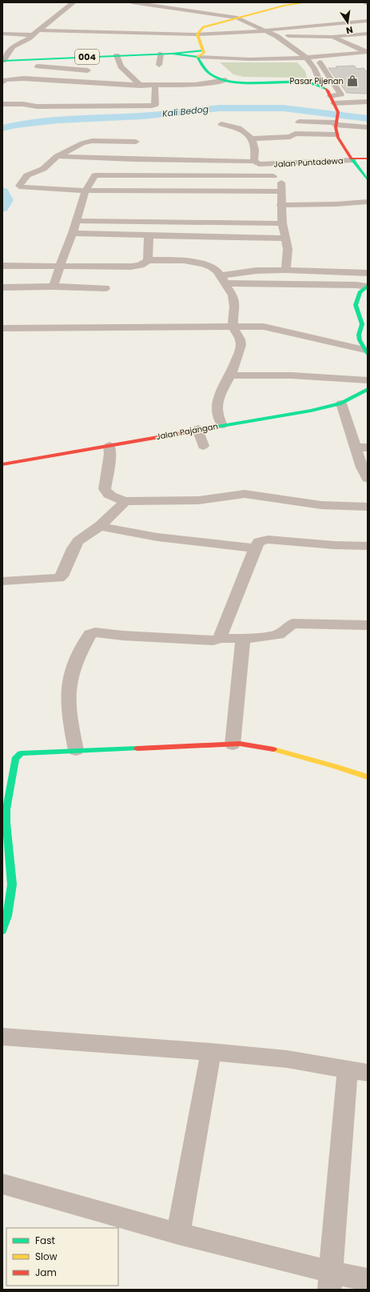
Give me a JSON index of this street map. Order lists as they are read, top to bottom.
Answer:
{
  "streets": {
    "main road": ["004", "Jalan Pajangan"],
    "street": ["Jalan Puntadewa"]
  },
  "water": ["Kali Bedog"],
  "places": {
    "shop": ["Pasar Pijenan"]
  },
  "legend": ["Fast", "Slow", "Jam"],
  "north": "bottom"
}
